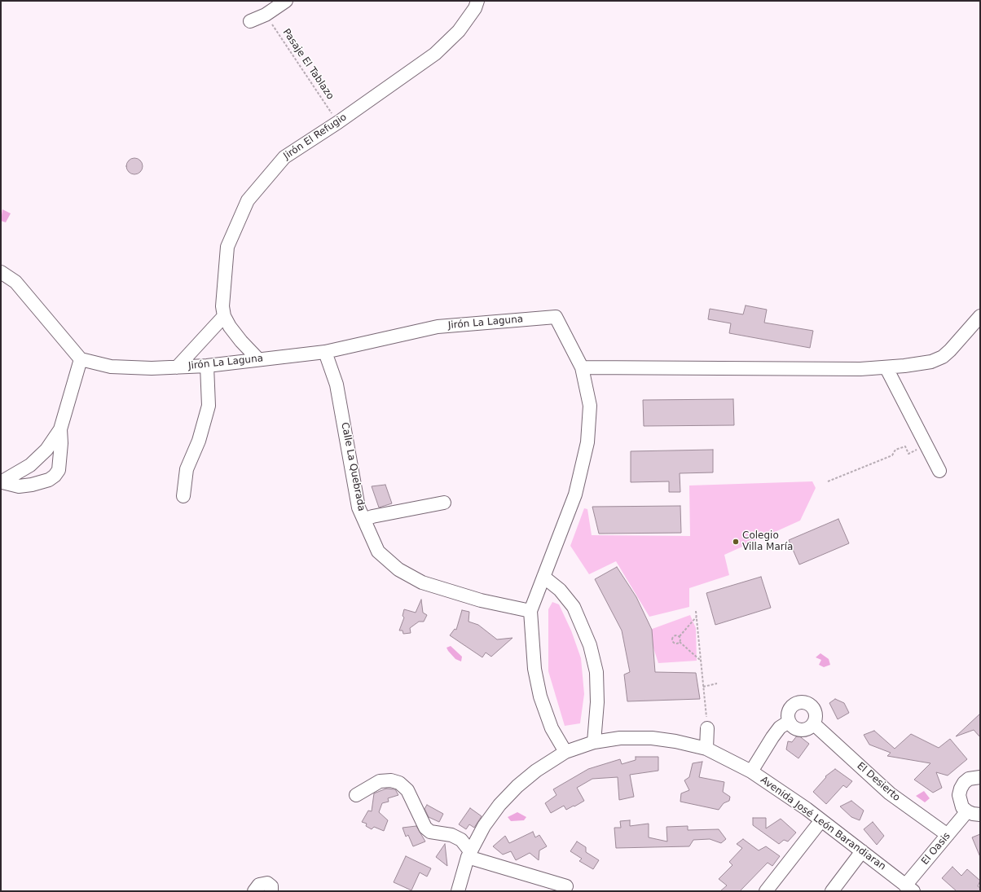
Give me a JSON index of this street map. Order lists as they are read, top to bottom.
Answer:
{
  "streets": {
    "street": [
      "Jirón El Refugio",
      "Jirón La Laguna",
      "Calle La Quebrada",
      "El Desierto",
      "Avenida José León Barandiaran",
      "El Oasis"
    ],
    "path": ["Pasaje El Tablazo"]
  },
  "crossings": [
    ["Pasaje El Tablazo", "Jirón El Refugio"],
    ["Jirón La Laguna", "Calle La Quebrada"],
    ["Jirón La Laguna", "Avenida José León Barandiaran"],
    ["El Desierto", "El Oasis"],
    ["Avenida José León Barandiaran", "El Oasis"]
  ],
  "places": ["Colegio Villa María"]
}
